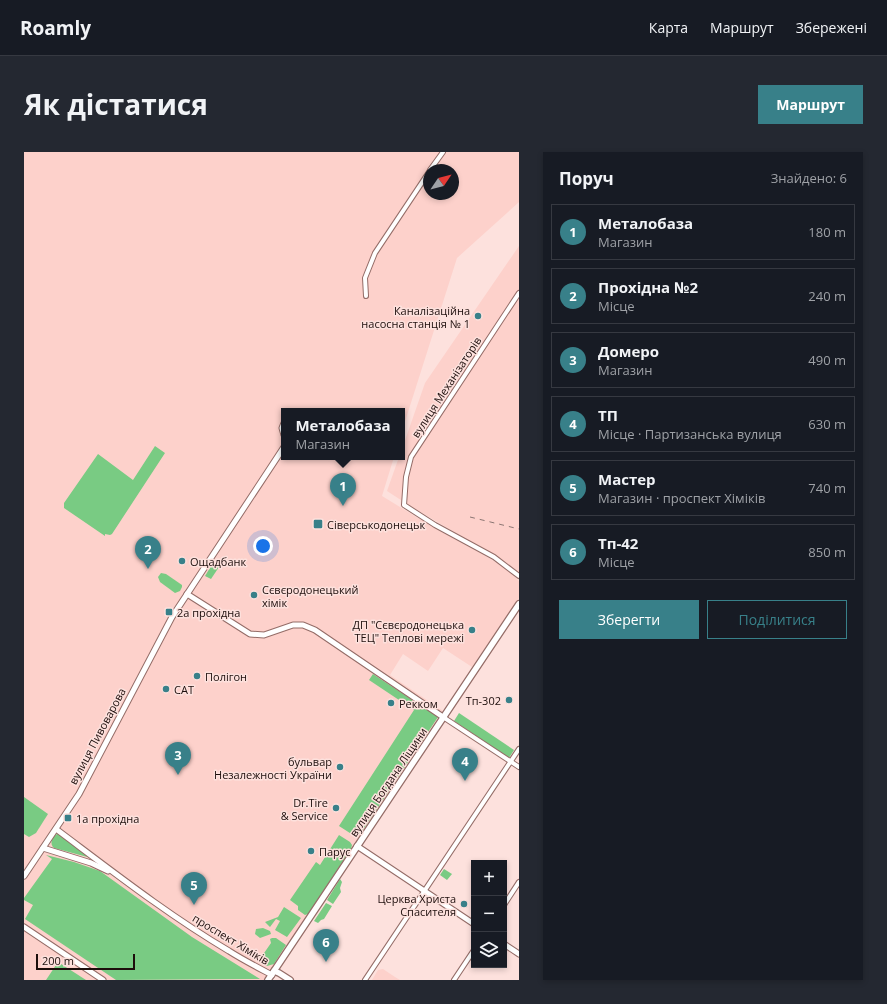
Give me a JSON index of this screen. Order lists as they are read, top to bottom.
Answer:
{
  "streets": {
    "main road": ["вулиця Богдана Ліщини", "проспект Хіміків"],
    "street": ["вулиця Механізаторів", "вулиця Пивоварова"]
  },
  "crossings": [
    ["вулиця Пивоварова", "проспект Хіміків"],
    ["вулиця Богдана Ліщини", "проспект Хіміків"]
  ],
  "places": {
    "other": [
      "Каналізаційна насосна станція № 1",
      "Ощадбанк",
      "Сєвєродонецький хімік",
      "ДП \"Сєвєродонецька ТЕЦ\" Теплові мережі",
      "Полігон",
      "CAT",
      "Тп-302",
      "Рекком",
      "бульвар Незалежності України",
      "Dr.Tire & Service",
      "Парус",
      "Церква Христа Спасителя"
    ],
    "transit": ["Сіверськодонецьк", "2а прохідна", "1а прохідна"]
  },
  "scale_bar": "200 m",
  "north": "top right",
  "page": {
    "header": "Roamly",
    "nav": ["Карта", "Маршрут", "Збережені"],
    "title": "Як дістатися",
    "buttons": [
      "Маршрут",
      ["Зберегти", "Поділитися"]
    ],
    "heading": ["Поруч", "Знайдено: 6"],
    "list": [
      {
        "mark": "1",
        "name": "Металобаза",
        "note": "Магазин",
        "value": "180 m"
      },
      {
        "mark": "2",
        "name": "Прохідна №2",
        "note": "Місце",
        "value": "240 m"
      },
      {
        "mark": "3",
        "name": "Домеро",
        "note": "Магазин",
        "value": "490 m"
      },
      {
        "mark": "4",
        "name": "ТП",
        "note": "Місце · Партизанська вулиця",
        "value": "630 m"
      },
      {
        "mark": "5",
        "name": "Мастер",
        "note": "Магазин · проспект Хіміків",
        "value": "740 m"
      },
      {
        "mark": "6",
        "name": "Тп-42",
        "note": "Місце",
        "value": "850 m"
      }
    ],
    "popup": ["Металобаза", "Магазин"],
    "pins": [
      "1",
      "2",
      "3",
      "4",
      "5",
      "6"
    ],
    "map_buttons": ["+", "−"],
    "scale": "200 m"
  }
}
